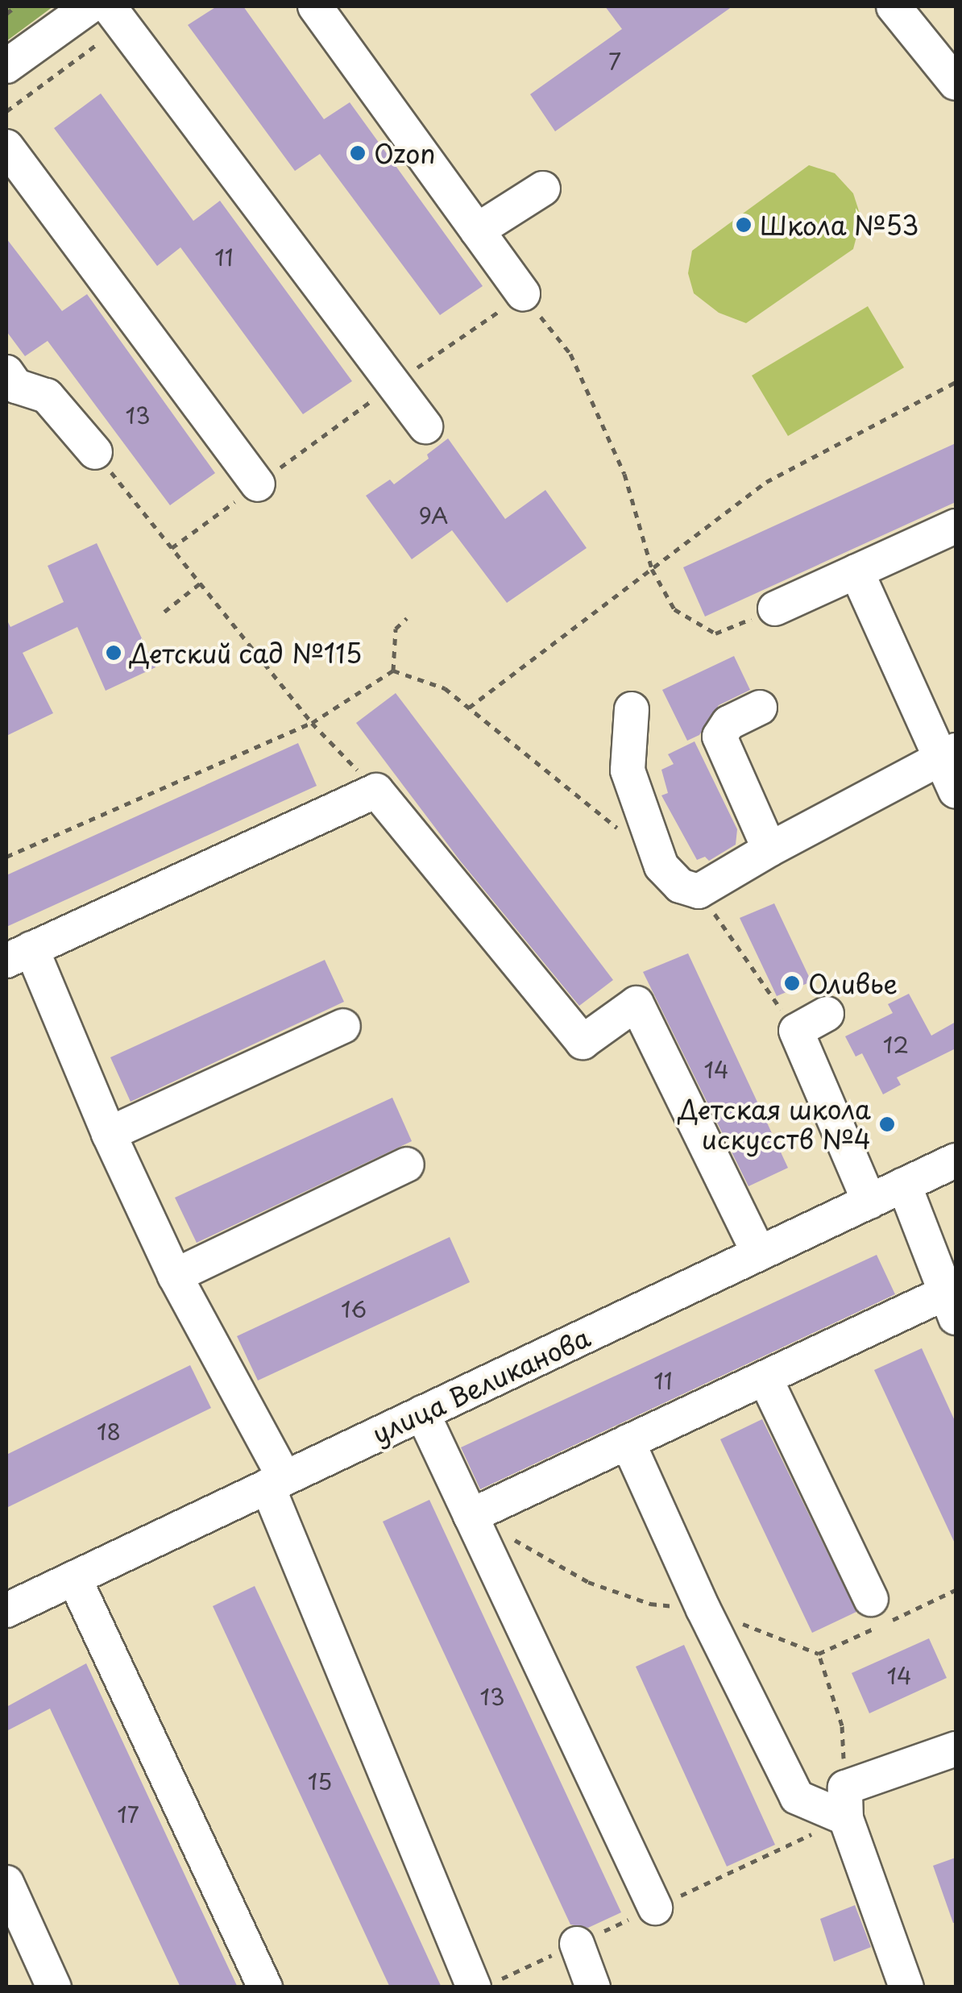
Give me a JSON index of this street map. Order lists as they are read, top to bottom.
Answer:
{
  "streets": {
    "street": ["улица Великанова"]
  },
  "places": [
    "Ozon",
    "Школа №53",
    "Детский сад №115",
    "Оливье",
    "Детская школа искусств №4"
  ],
  "house_numbers": [
    "7",
    "11",
    "13",
    "9А",
    "12",
    "14",
    "16",
    "11",
    "18",
    "14",
    "13",
    "15",
    "17"
  ]
}
